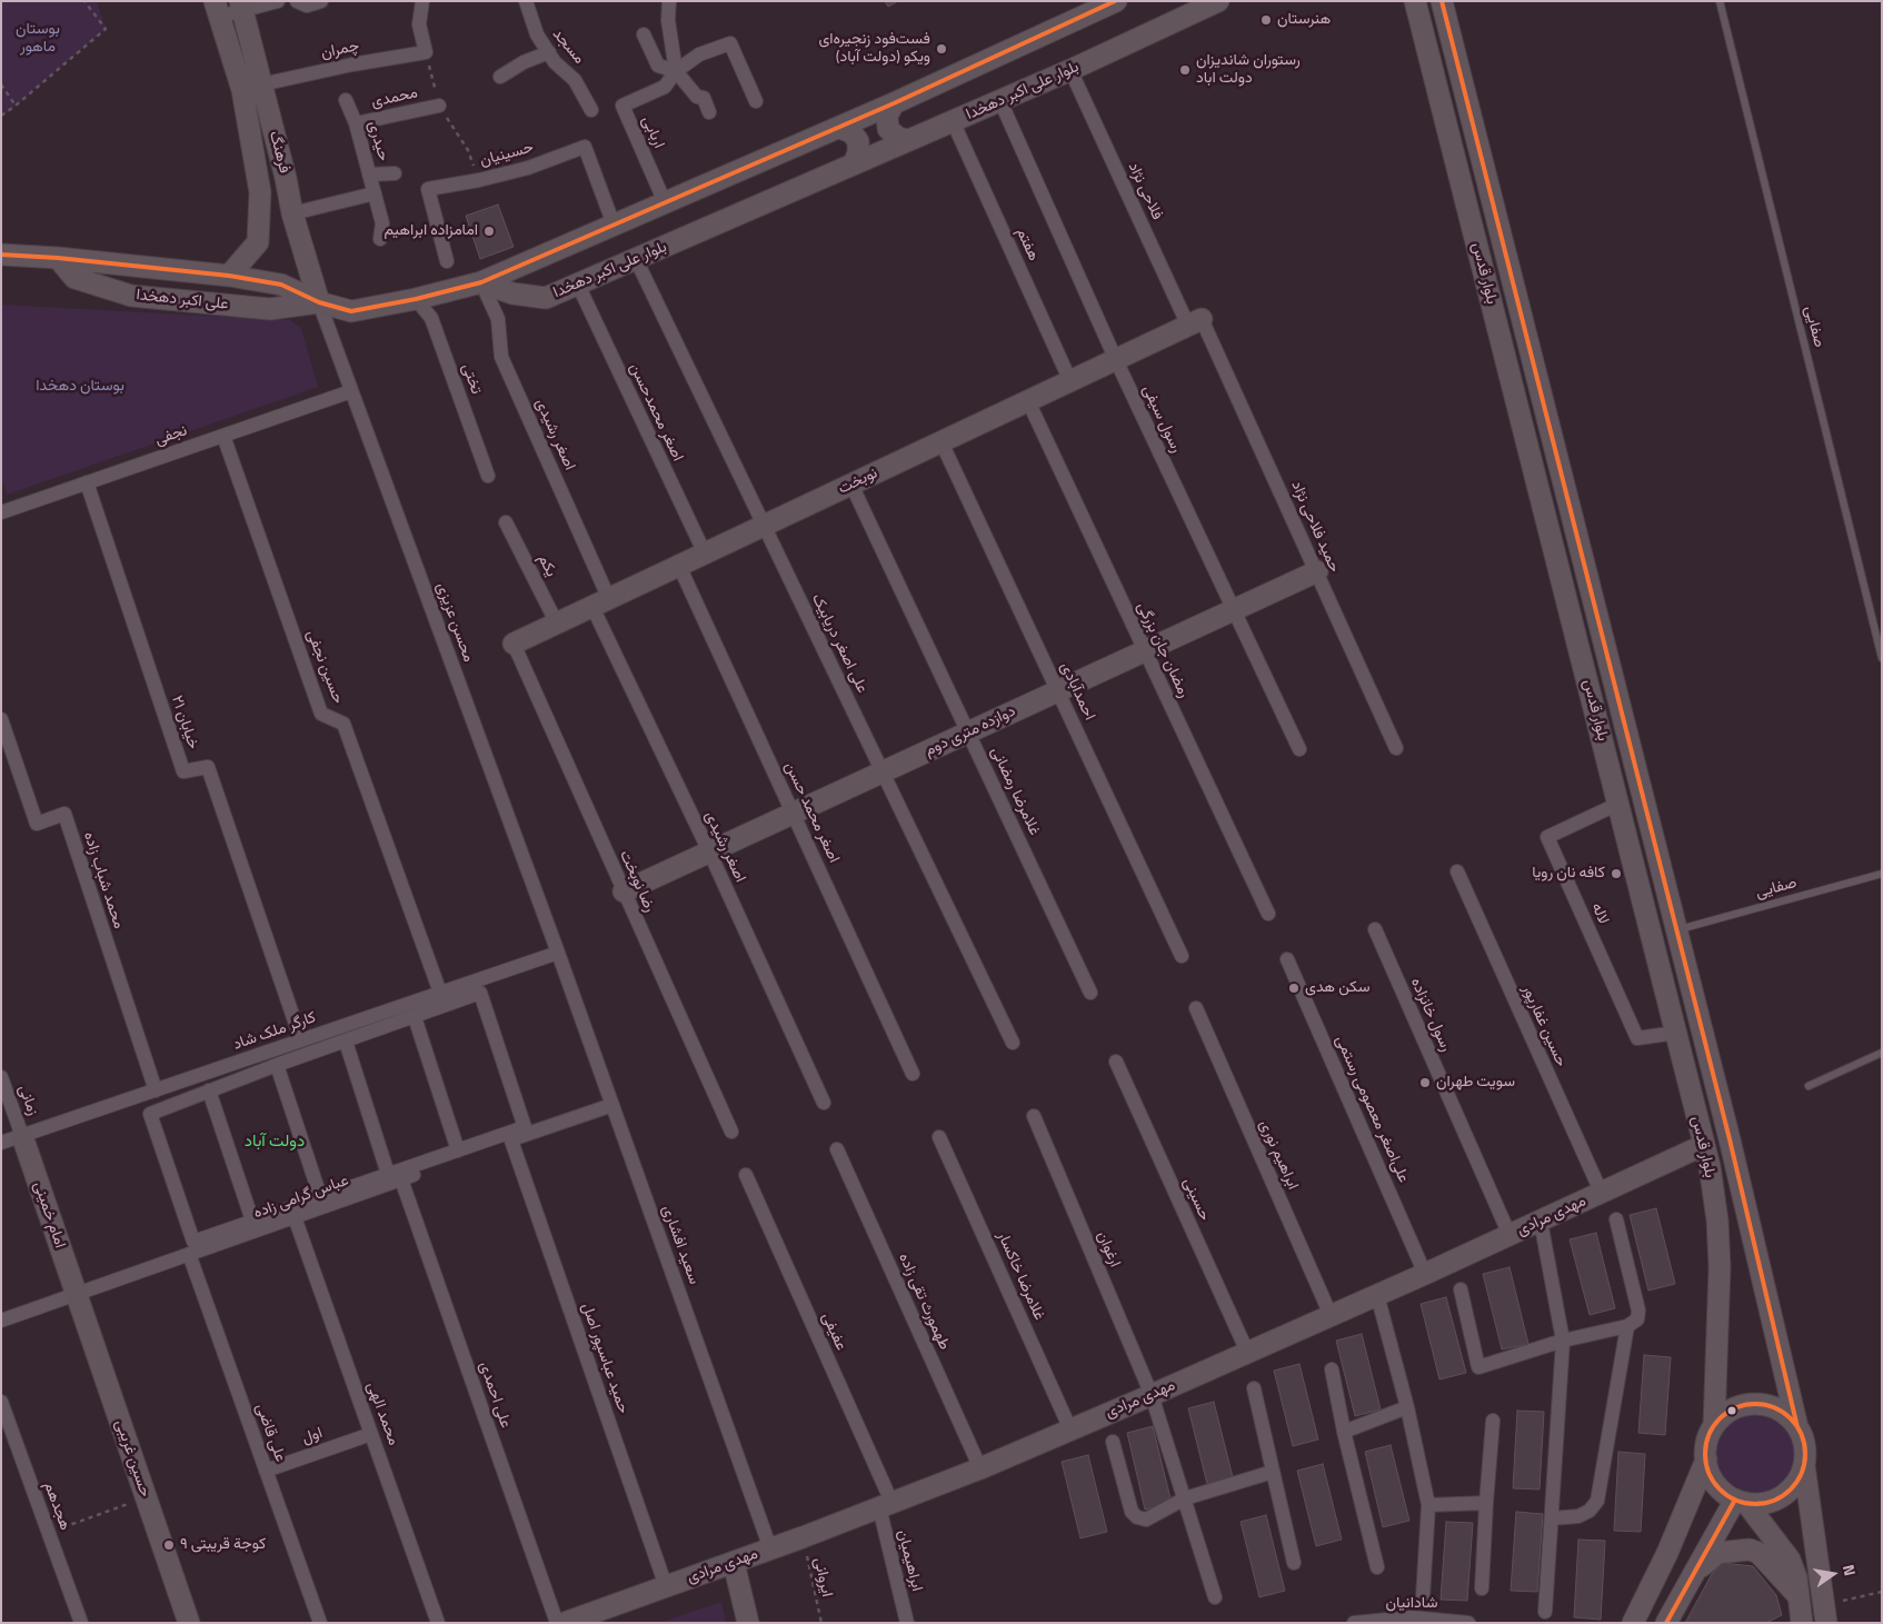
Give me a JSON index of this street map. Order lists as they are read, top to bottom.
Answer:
{
  "streets": {
    "street": [
      "مسجد",
      "چمران",
      "بلوار علی اکبر دهخدا",
      "محمدی",
      "اربابی",
      "حیدری",
      "فرهنگ",
      "حسینیان",
      "فلاحی نژاد",
      "هفتم",
      "بلوار قدس",
      "علی اکبر دهخدا",
      "تختی",
      "اصغر محمدحسن",
      "رسول سیفی",
      "اصغر رشیدی",
      "نجفی",
      "نوبخت",
      "حمید فلاحی نژاد",
      "یکم",
      "محسن عزیزی",
      "علی اصغر دریابیک",
      "رمضان جان بزرگی",
      "حسین نجفی",
      "احمدآبادی",
      "خیابان ۲۱",
      "دوازده متری دوم",
      "غلامرضا رمضانی",
      "اصغر محمد حسن",
      "محمد شباب زاده",
      "رضا نوبخت",
      "لاله",
      "رسول خانزاده",
      "حسین غفارپور",
      "کارگر ملک شاد",
      "زمانی",
      "علی‌اصغر معصومی رستمی",
      "ابراهیم نوری",
      "عباس گرامی زاده",
      "حسینی",
      "امام خمینی",
      "مهدی مرادی",
      "سعید افشاری",
      "ارغوان",
      "غلامرضا خاکسار",
      "طهمورث تقی زاده",
      "عفیفی",
      "حمید عباسپور اصل",
      "علی احمدی",
      "محمد الهی",
      "علی قاضی",
      "اول",
      "حسین غریبی",
      "هجدهم",
      "ابراهیمیان",
      "شادانیان"
    ],
    "lane": ["صفایی"],
    "path": ["ایروانی"]
  },
  "crossings": [
    ["چمران", "فرهنگ"],
    ["بلوار علی اکبر دهخدا", "فلاحی نژاد"],
    ["بلوار علی اکبر دهخدا", "هفتم"],
    ["بلوار علی اکبر دهخدا", "علی اکبر دهخدا"],
    ["بلوار علی اکبر دهخدا", "اصغر محمدحسن"],
    ["بلوار علی اکبر دهخدا", "رسول سیفی"],
    ["بلوار علی اکبر دهخدا", "اصغر رشیدی"],
    ["بلوار علی اکبر دهخدا", "علی اصغر دریابیک"],
    ["محمدی", "حیدری"],
    ["فرهنگ", "علی اکبر دهخدا"],
    ["فرهنگ", "محسن عزیزی"],
    ["فلاحی نژاد", "نوبخت"],
    ["فلاحی نژاد", "حمید فلاحی نژاد"],
    ["هفتم", "نوبخت"],
    ["بلوار قدس", "صفایی"],
    ["بلوار قدس", "لاله"],
    ["بلوار قدس", "مهدی مرادی"],
    ["علی اکبر دهخدا", "تختی"],
    ["علی اکبر دهخدا", "اصغر رشیدی"],
    ["علی اکبر دهخدا", "محسن عزیزی"],
    ["اصغر محمدحسن", "نوبخت"],
    ["رسول سیفی", "نوبخت"],
    ["رسول سیفی", "دوازده متری دوم"],
    ["اصغر رشیدی", "نوبخت"],
    ["اصغر رشیدی", "دوازده متری دوم"],
    ["نجفی", "محسن عزیزی"],
    ["نجفی", "حسین نجفی"],
    ["نجفی", "خیابان ۲۱"],
    ["نوبخت", "حمید فلاحی نژاد"],
    ["نوبخت", "یکم"],
    ["نوبخت", "علی اصغر دریابیک"],
    ["نوبخت", "رمضان جان بزرگی"],
    ["نوبخت", "احمدآبادی"],
    ["نوبخت", "غلامرضا رمضانی"],
    ["نوبخت", "اصغر محمد حسن"],
    ["نوبخت", "رضا نوبخت"],
    ["حمید فلاحی نژاد", "دوازده متری دوم"],
    ["محسن عزیزی", "کارگر ملک شاد"],
    ["محسن عزیزی", "سعید افشاری"],
    ["علی اصغر دریابیک", "دوازده متری دوم"],
    ["رمضان جان بزرگی", "دوازده متری دوم"],
    ["حسین نجفی", "کارگر ملک شاد"],
    ["احمدآبادی", "دوازده متری دوم"],
    ["خیابان ۲۱", "کارگر ملک شاد"],
    ["دوازده متری دوم", "غلامرضا رمضانی"],
    ["دوازده متری دوم", "اصغر محمد حسن"],
    ["دوازده متری دوم", "رضا نوبخت"],
    ["محمد شباب زاده", "کارگر ملک شاد"],
    ["رسول خانزاده", "مهدی مرادی"],
    ["حسین غفارپور", "مهدی مرادی"],
    ["کارگر ملک شاد", "زمانی"],
    ["کارگر ملک شاد", "امام خمینی"],
    ["کارگر ملک شاد", "سعید افشاری"],
    ["زمانی", "امام خمینی"],
    ["علی‌اصغر معصومی رستمی", "مهدی مرادی"],
    ["ابراهیم نوری", "مهدی مرادی"],
    ["عباس گرامی زاده", "امام خمینی"],
    ["عباس گرامی زاده", "سعید افشاری"],
    ["عباس گرامی زاده", "حمید عباسپور اصل"],
    ["عباس گرامی زاده", "علی احمدی"],
    ["عباس گرامی زاده", "محمد الهی"],
    ["عباس گرامی زاده", "علی قاضی"],
    ["عباس گرامی زاده", "حسین غریبی"],
    ["حسینی", "مهدی مرادی"],
    ["امام خمینی", "حسین غریبی"],
    ["مهدی مرادی", "سعید افشاری"],
    ["مهدی مرادی", "ارغوان"],
    ["مهدی مرادی", "غلامرضا خاکسار"],
    ["مهدی مرادی", "طهمورث تقی زاده"],
    ["مهدی مرادی", "عفیفی"],
    ["مهدی مرادی", "حمید عباسپور اصل"],
    ["مهدی مرادی", "ابراهیمیان"],
    ["مهدی مرادی", "ایروانی"],
    ["عفیفی", "ابراهیمیان"],
    ["محمد الهی", "اول"],
    ["علی قاضی", "اول"]
  ],
  "districts": ["دولت آباد"],
  "parks": ["بوستان ماهور", "بوستان دهخدا"],
  "places": [
    "هنرستان",
    "فست‌فود زنجیره‌ای ویکو (دولت آباد)",
    "رستوران شاندیزان دولت اباد",
    "امامزاده ابراهیم",
    "کافه نان رویا",
    "سكن هدى",
    "سويت طهران",
    "۹ کوجة قریبتی"
  ],
  "north": "right"
}
